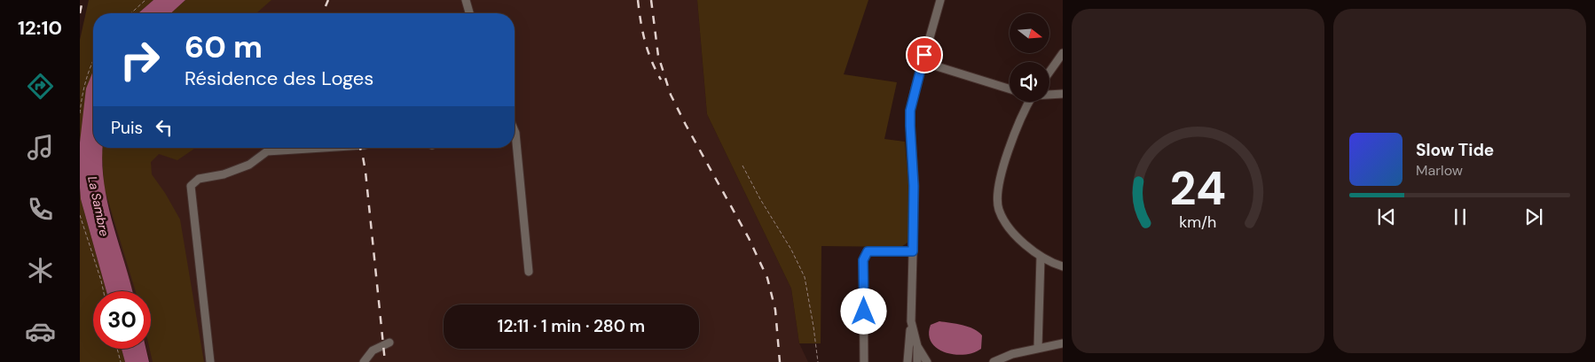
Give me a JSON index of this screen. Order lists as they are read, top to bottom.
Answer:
{
  "water": ["La Sambre"],
  "north": "right",
  "page": {
    "tabs": "12:10",
    "turn": ["60 m", "Résidence des Loges"],
    "then": "Puis",
    "song": ["Slow Tide", "Marlow"],
    "limit": "30",
    "trip": "12:11 · 1 min · 280 m",
    "gauge": ["24", "km/h"]
  }
}
